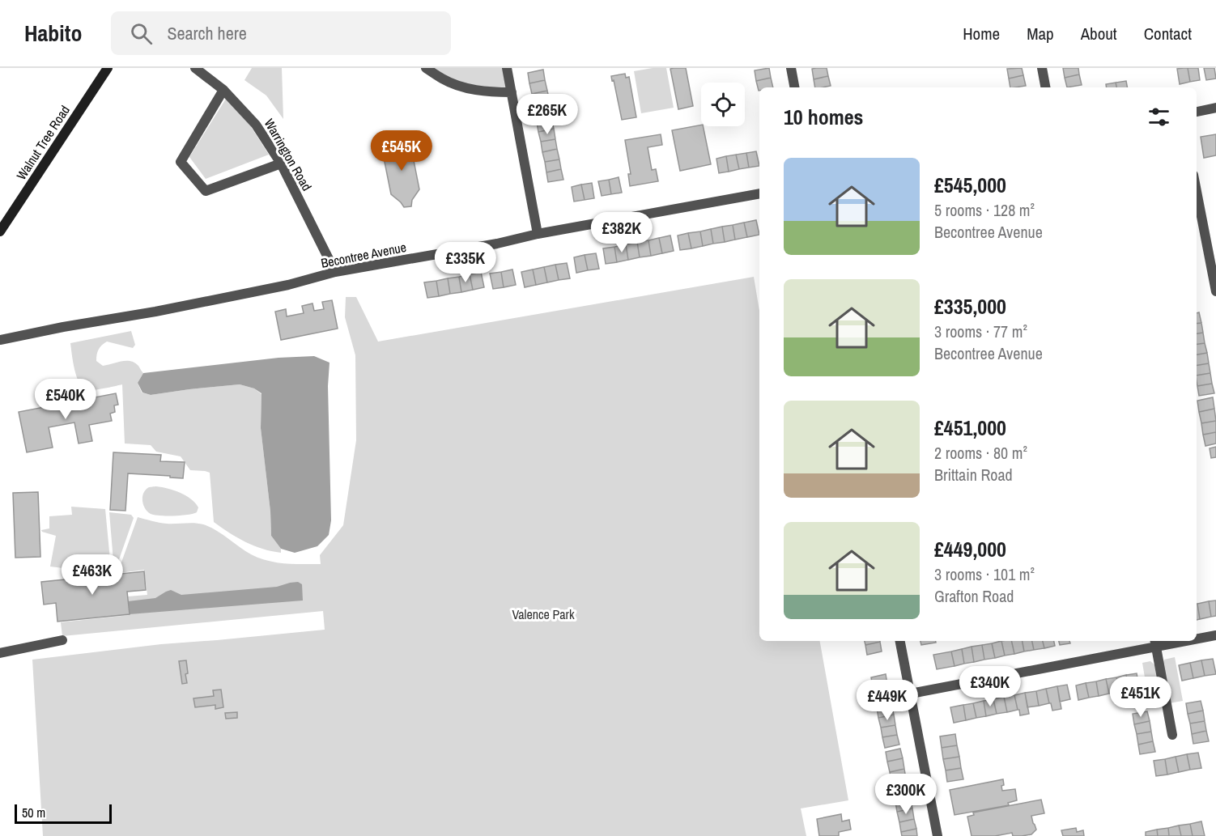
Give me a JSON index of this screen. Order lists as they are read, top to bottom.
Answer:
{
  "streets": {
    "street": ["Walnut Tree Road", "Warrington Road", "Becontree Avenue"]
  },
  "crossings": [
    ["Warrington Road", "Becontree Avenue"]
  ],
  "parks": ["Valence Park"],
  "scale_bar": "50 m",
  "page": {
    "header": "Habito",
    "search": "Search here",
    "nav": [
      "Home",
      "Map",
      "About",
      "Contact"
    ],
    "heading": "10 homes",
    "price": [
      "£265K",
      "£545K",
      "£382K",
      "£335K",
      "£540K",
      "£463K",
      "£340K",
      "£451K",
      "£449K",
      "£300K"
    ],
    "list": [
      {
        "name": "£545,000",
        "note": "5 rooms · 128 m² · Becontree Avenue"
      },
      {
        "name": "£335,000",
        "note": "3 rooms · 77 m² · Becontree Avenue"
      },
      {
        "name": "£451,000",
        "note": "2 rooms · 80 m² · Brittain Road"
      },
      {
        "name": "£449,000",
        "note": "3 rooms · 101 m² · Grafton Road"
      }
    ],
    "scale": "50 m"
  }
}
